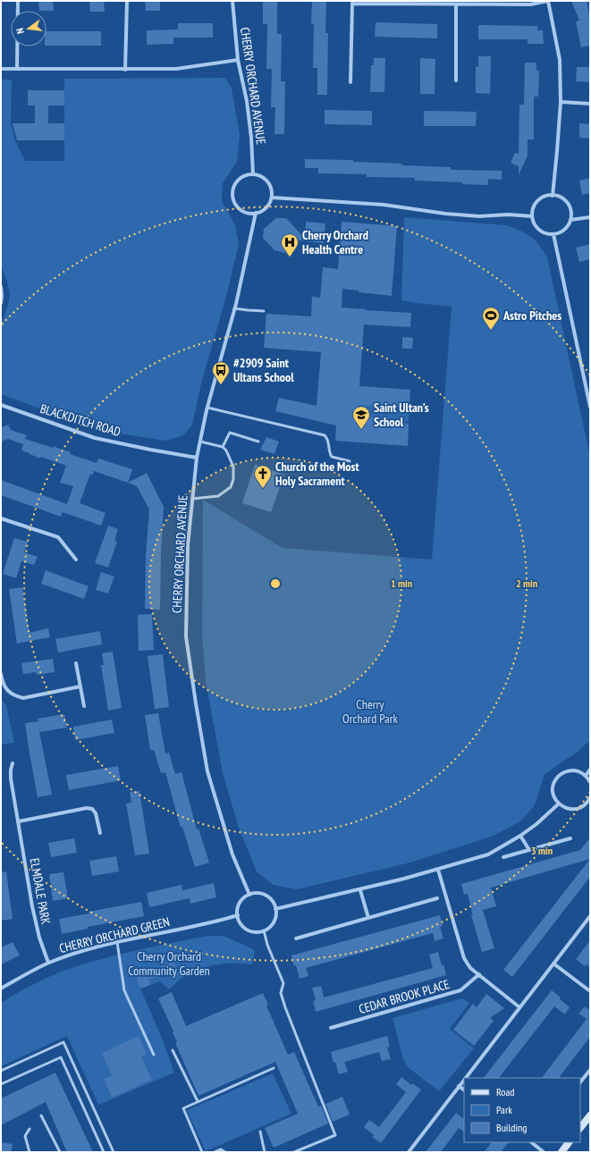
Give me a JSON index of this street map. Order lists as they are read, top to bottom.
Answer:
{
  "streets": {
    "street": [
      "CHERRY ORCHARD AVENUE",
      "BLACKDITCH ROAD",
      "ELMDALE PARK",
      "CHERRY ORCHARD GREEN",
      "CEDAR BROOK PLACE"
    ]
  },
  "crossings": [
    ["CHERRY ORCHARD AVENUE", "BLACKDITCH ROAD"],
    ["CHERRY ORCHARD AVENUE", "CHERRY ORCHARD GREEN"],
    ["ELMDALE PARK", "CHERRY ORCHARD GREEN"]
  ],
  "parks": ["Cherry Orchard Park", "Cherry Orchard Community Garden"],
  "places": {
    "hospital": ["Cherry Orchard Health Centre"],
    "sports": ["Astro Pitches"],
    "bus stop": ["#2909 Saint Ultans School"],
    "school or university": ["Saint Ultan’s School"],
    "church": ["Church of the Most Holy Sacrament"]
  },
  "legend": ["Road", "Park", "Building"],
  "north": "left",
  "rings": ["1 min", "2 min", "3 min"]
}
